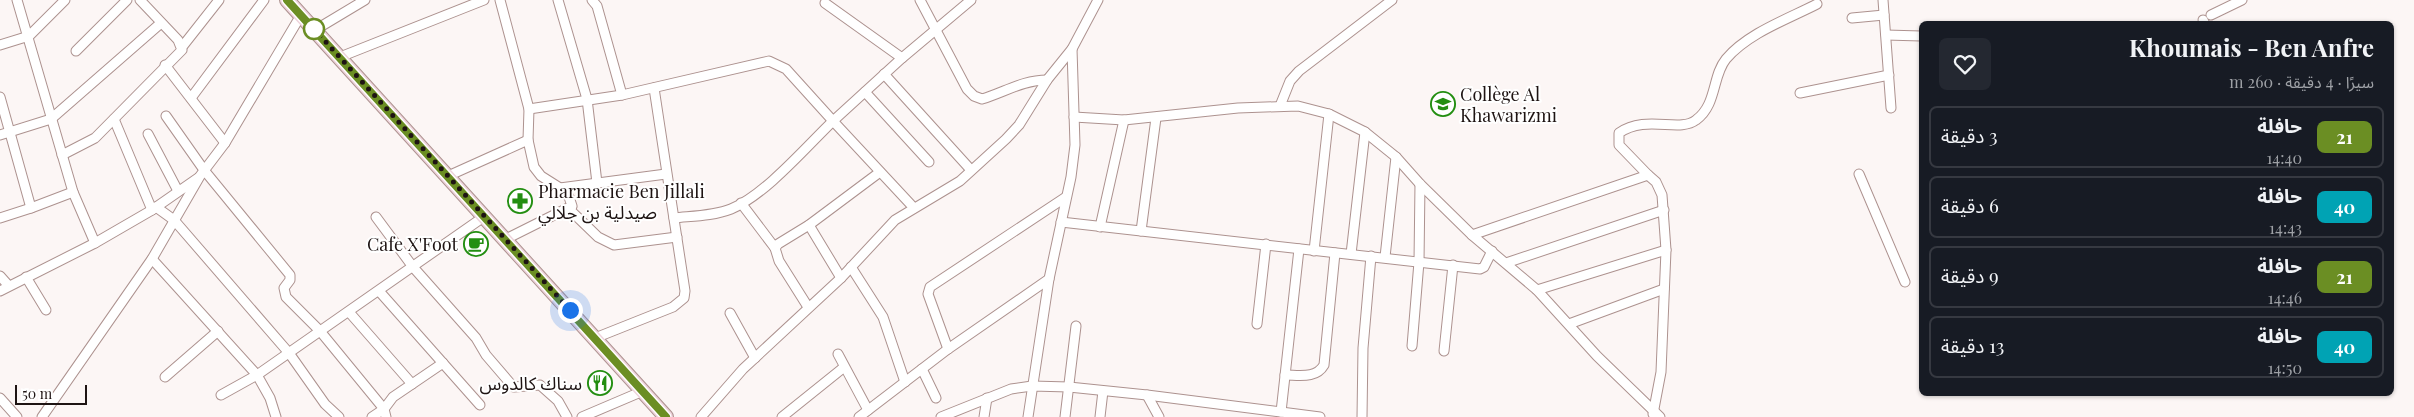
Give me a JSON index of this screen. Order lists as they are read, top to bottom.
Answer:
{
  "places": {
    "school or university": ["Collège Al Khawarizmi"],
    "pharmacy": ["Pharmacie Ben Jillali صيدلية بن جلالي"],
    "cafe": ["Cafe X'Foot"],
    "restaurant": ["سناك كالدوس"]
  },
  "lines": ["bus line 21"],
  "scale_bar": "50 m",
  "page": {
    "heading": ["Khoumais - Ben Anfre", "سيرًا · 4 دقيقة · 260 m"],
    "list": [
      {
        "mark": "21",
        "name": "حافلة",
        "note": "14:40",
        "value": "3 دقيقة"
      },
      {
        "mark": "40",
        "name": "حافلة",
        "note": "14:43",
        "value": "6 دقيقة"
      },
      {
        "mark": "21",
        "name": "حافلة",
        "note": "14:46",
        "value": "9 دقيقة"
      },
      {
        "mark": "40",
        "name": "حافلة",
        "note": "14:50",
        "value": "13 دقيقة"
      }
    ],
    "scale": "50 m"
  }
}
